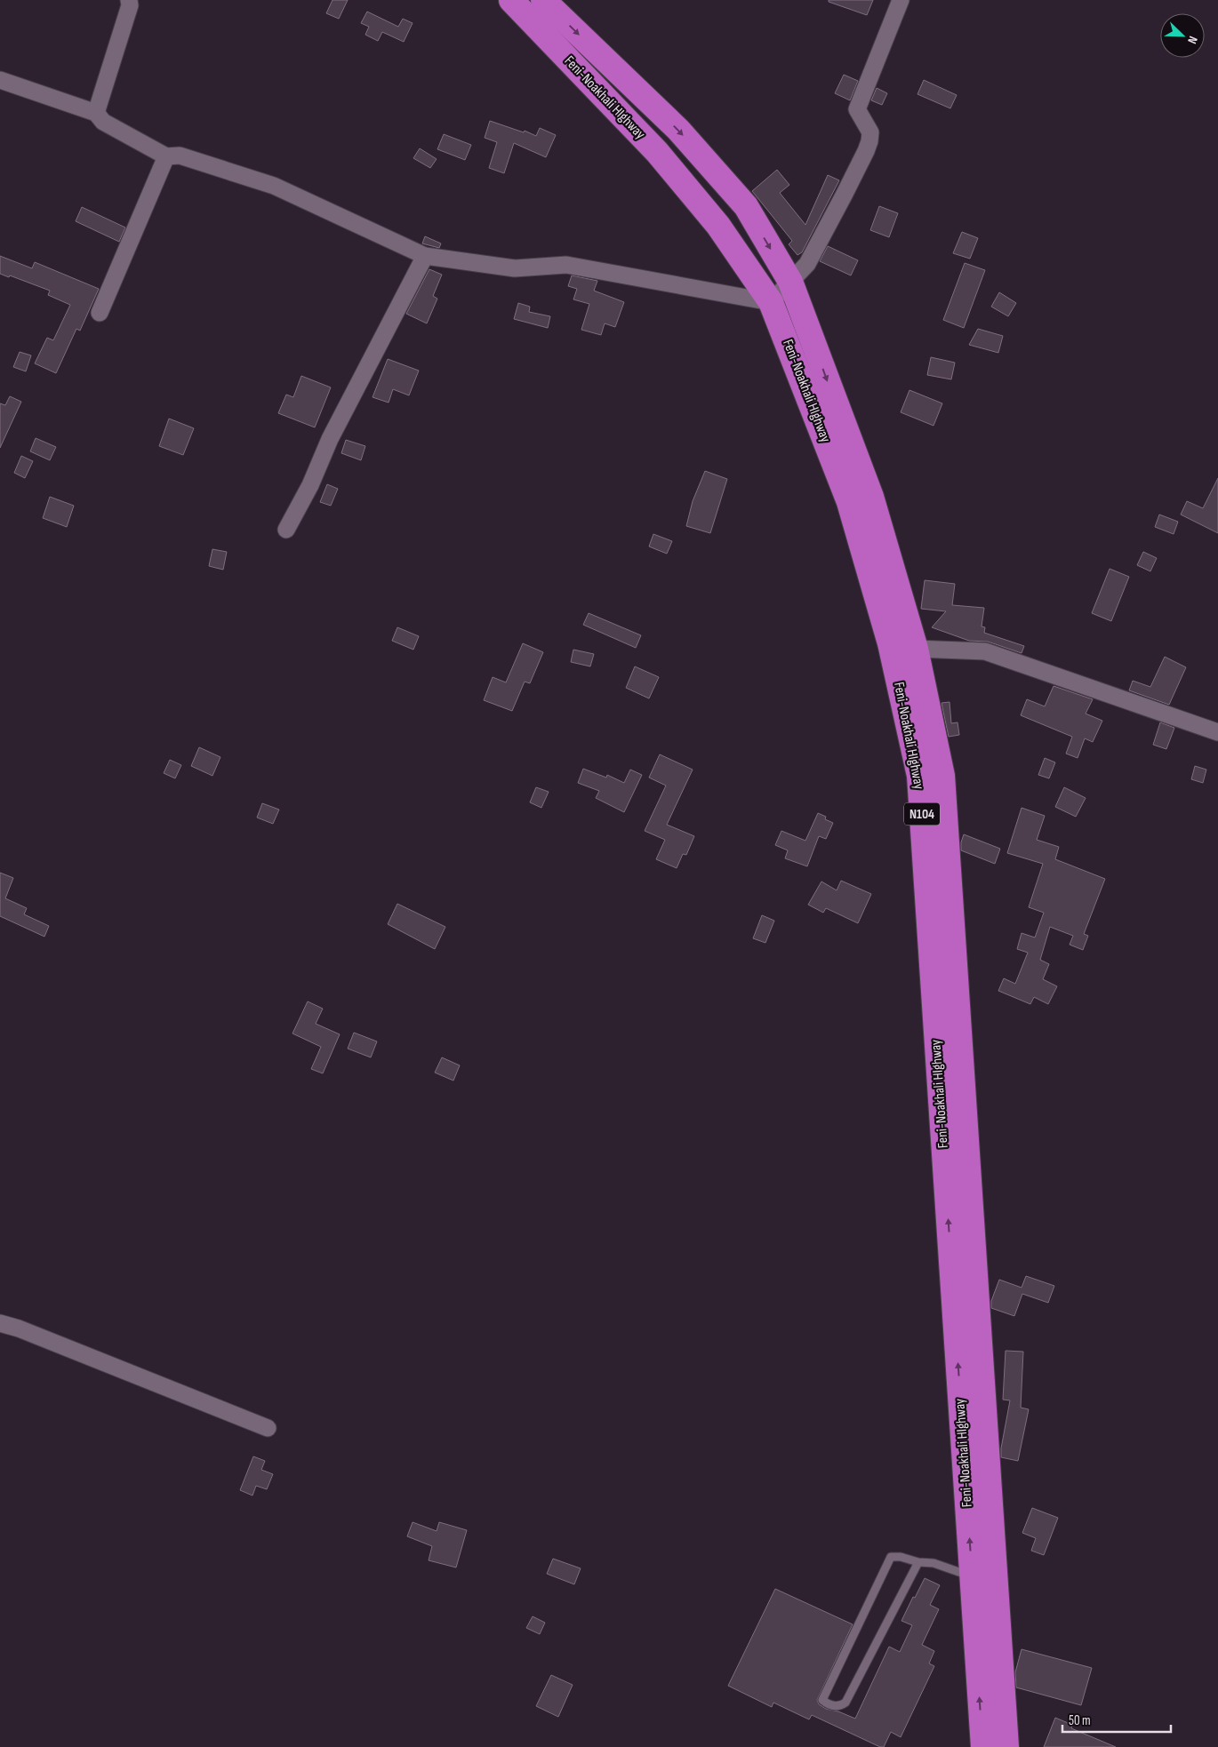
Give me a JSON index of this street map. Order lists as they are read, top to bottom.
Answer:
{
  "streets": {
    "highway": ["Feni-Noakhali HIghway", "N104"]
  },
  "scale_bar": "50 m",
  "north": "bottom right"
}
